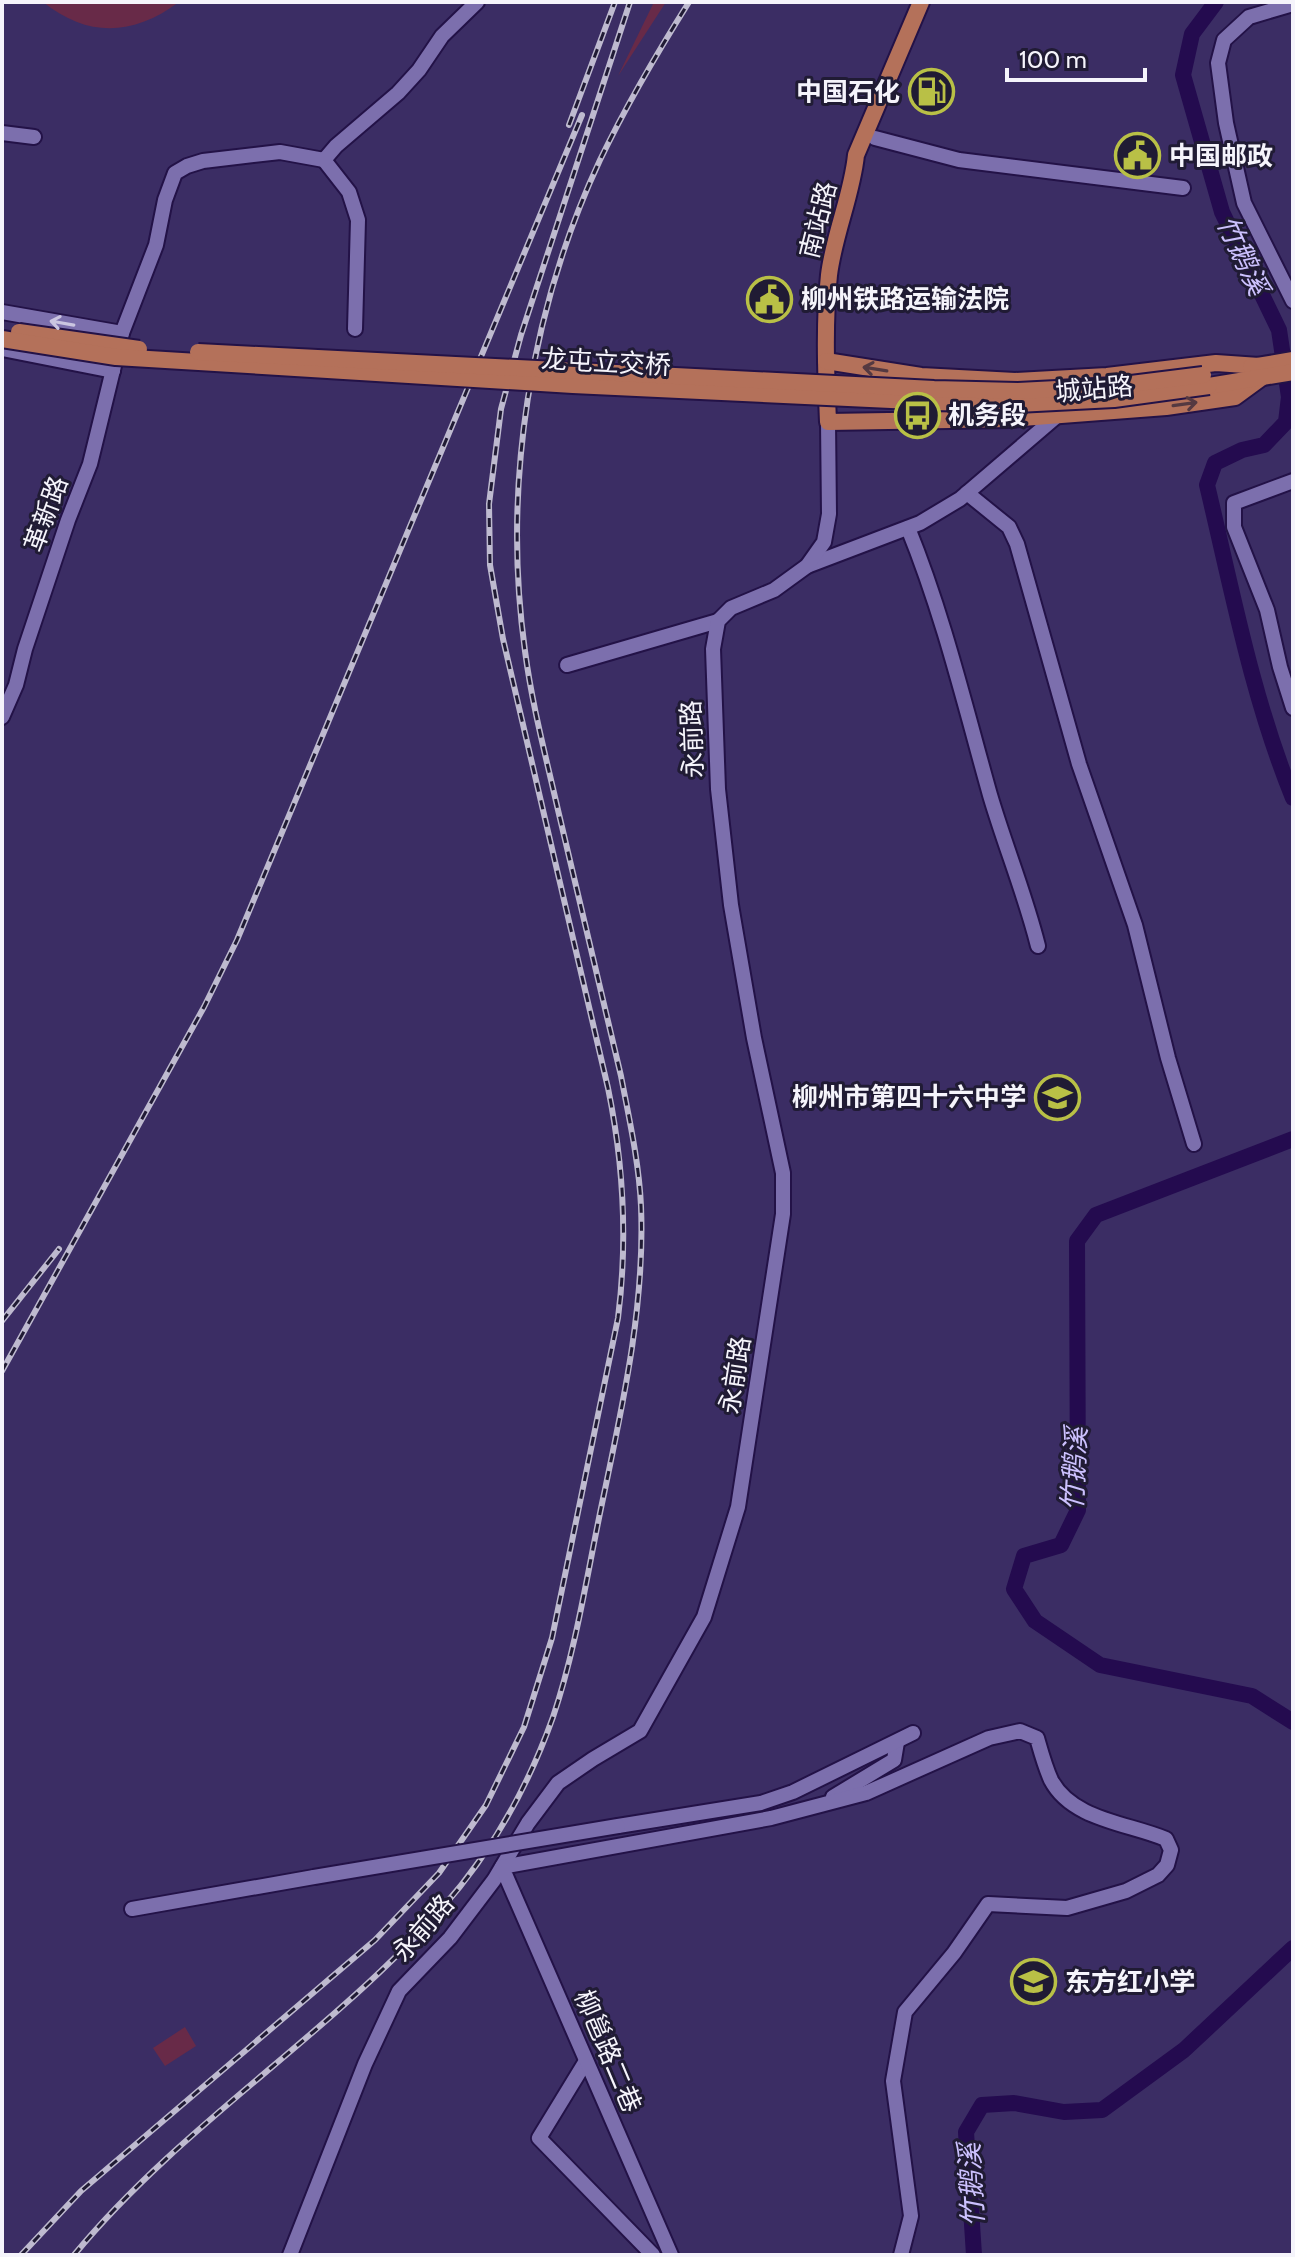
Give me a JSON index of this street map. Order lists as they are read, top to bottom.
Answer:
{
  "streets": {
    "main road": ["南站路", "龙屯立交桥", "城站路"],
    "street": ["革新路", "永前路", "柳邕路二巷"]
  },
  "crossings": [
    ["南站路", "城站路"],
    ["龙屯立交桥", "城站路"],
    ["永前路", "柳邕路二巷"]
  ],
  "water": ["竹鹅溪"],
  "places": {
    "fuel station": ["中国石化"],
    "public building": ["中国邮政", "柳州铁路运输法院"],
    "bus stop": ["机务段"],
    "school or university": ["柳州市第四十六中学", "东方红小学"]
  },
  "scale_bar": "100 m"
}
